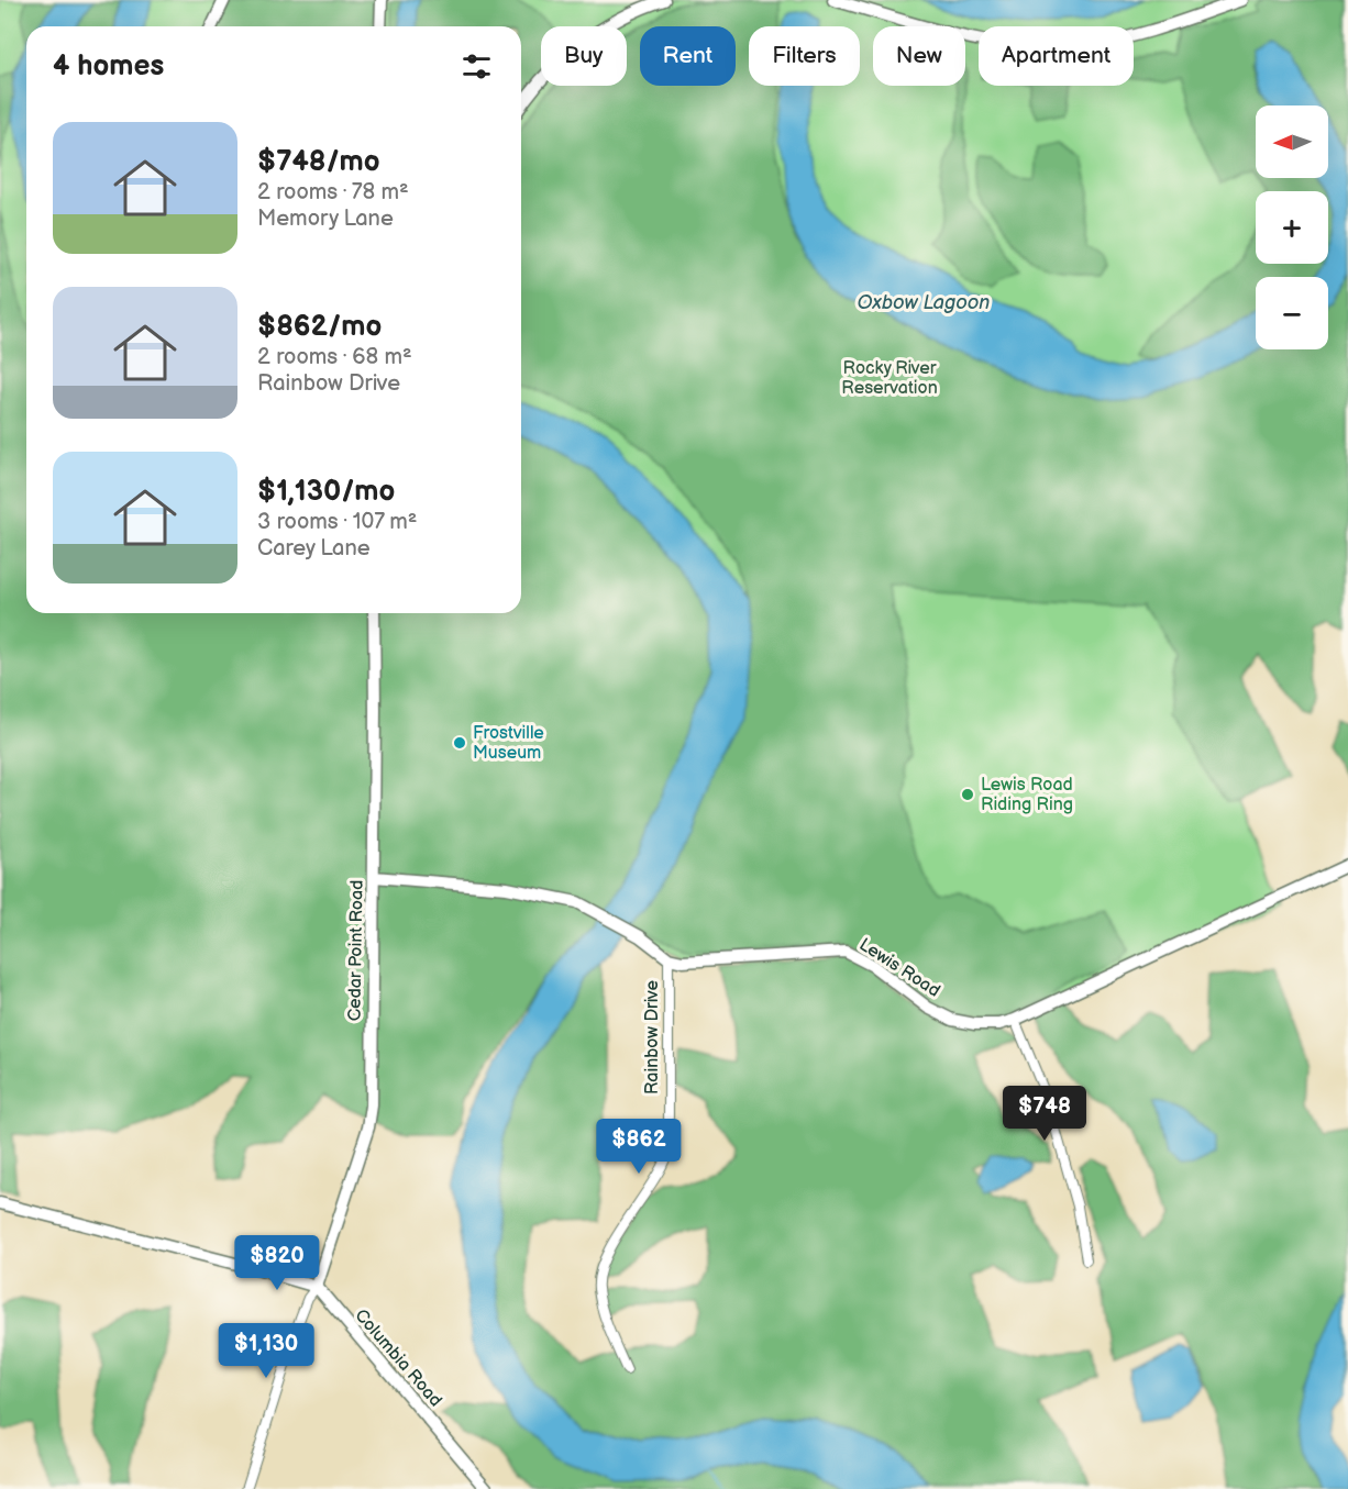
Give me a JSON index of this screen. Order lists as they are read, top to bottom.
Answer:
{
  "streets": {
    "street": [
      "Cedar Point Road",
      "Lewis Road",
      "Rainbow Drive",
      "Columbia Road"
    ]
  },
  "crossings": [
    ["Cedar Point Road", "Columbia Road"],
    ["Lewis Road", "Rainbow Drive"]
  ],
  "water": ["Oxbow Lagoon"],
  "parks": ["Rocky River Reservation"],
  "places": ["Frostville Museum", "Lewis Road Riding Ring"],
  "north": "left",
  "page": {
    "chip": [
      "Buy",
      "Rent",
      "Filters",
      "New",
      "Apartment"
    ],
    "heading": "4 homes",
    "map_buttons": ["+", "−"],
    "list": [
      {
        "name": "$748/mo",
        "note": "2 rooms · 78 m² · Memory Lane"
      },
      {
        "name": "$862/mo",
        "note": "2 rooms · 68 m² · Rainbow Drive"
      },
      {
        "name": "$1,130/mo",
        "note": "3 rooms · 107 m² · Carey Lane"
      }
    ],
    "price": [
      "$748",
      "$862",
      "$820",
      "$1,130"
    ]
  }
}
